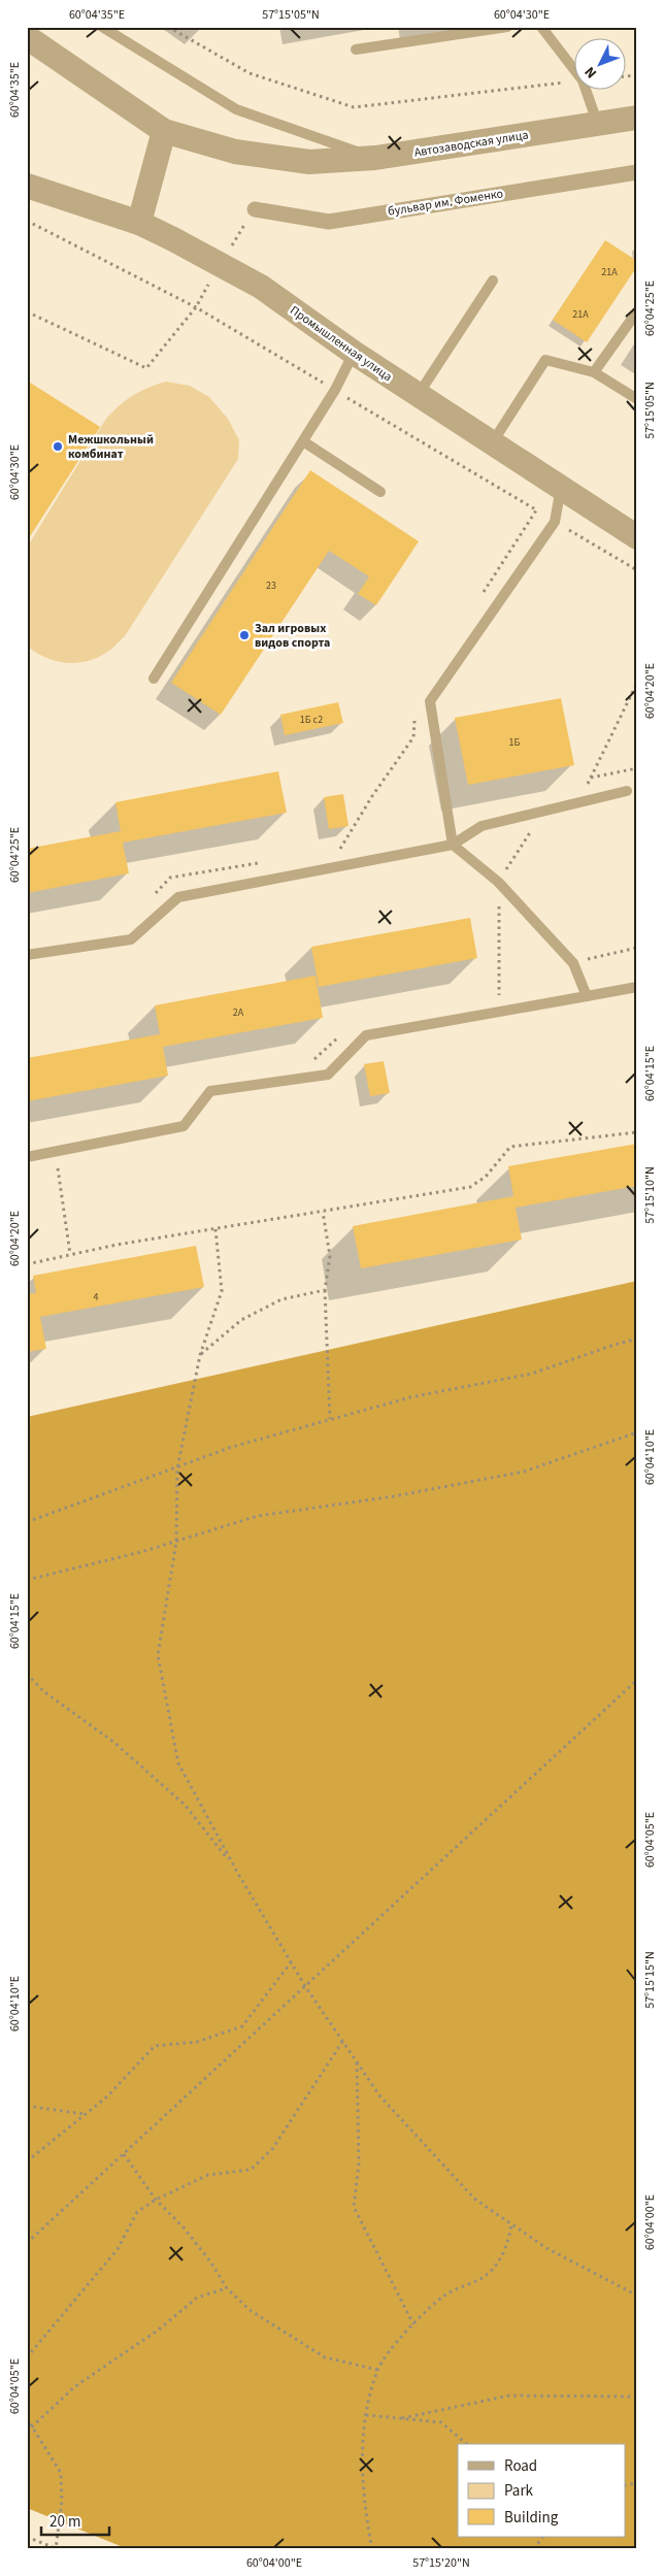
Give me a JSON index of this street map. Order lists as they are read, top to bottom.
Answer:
{
  "streets": {
    "street": ["Автозаводская улица", "бульвар им. Фоменко", "Промышленная улица"]
  },
  "places": ["Межшкольный комбинат", "Зал игровых видов спорта"],
  "house_numbers": [
    "21А",
    "21А",
    "23",
    "1Б с2",
    "1Б",
    "2А",
    "4"
  ],
  "legend": ["Road", "Park", "Building"],
  "scale_bar": "20 m",
  "north": "bottom left",
  "coordinates": [
    "60°04'35\"E",
    "57°15'05\"N",
    "60°04'30\"E",
    "60°04'25\"E",
    "60°04'20\"E",
    "60°04'15\"E",
    "57°15'10\"N",
    "60°04'10\"E",
    "60°04'05\"E",
    "57°15'15\"N",
    "60°04'00\"E",
    "57°15'20\"N"
  ]
}
